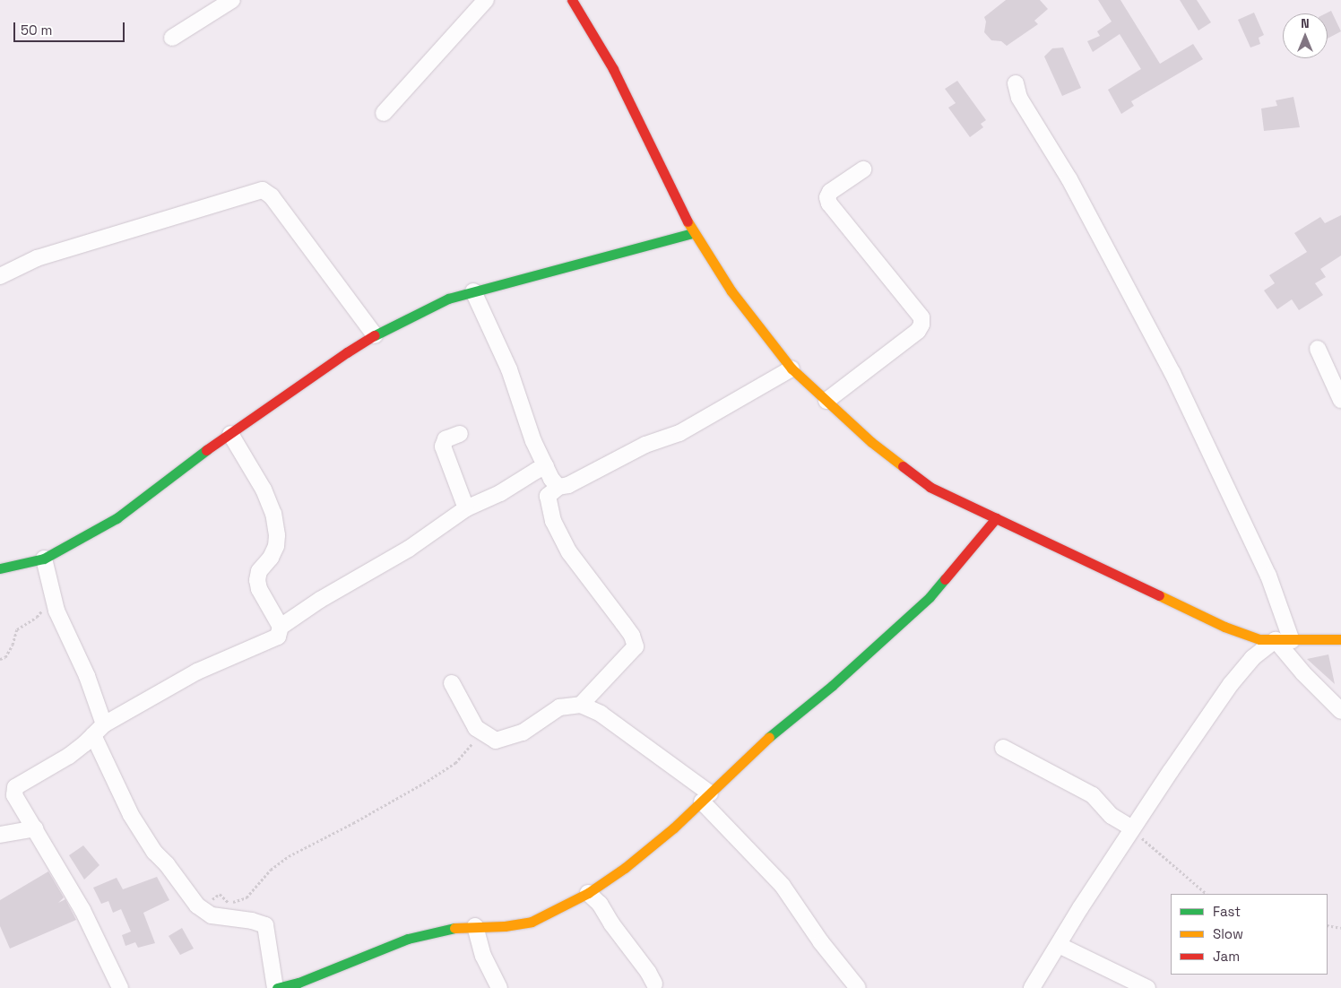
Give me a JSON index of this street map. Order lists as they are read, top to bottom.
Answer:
{
  "legend": ["Fast", "Slow", "Jam"],
  "scale_bar": "50 m",
  "north": "top"
}
